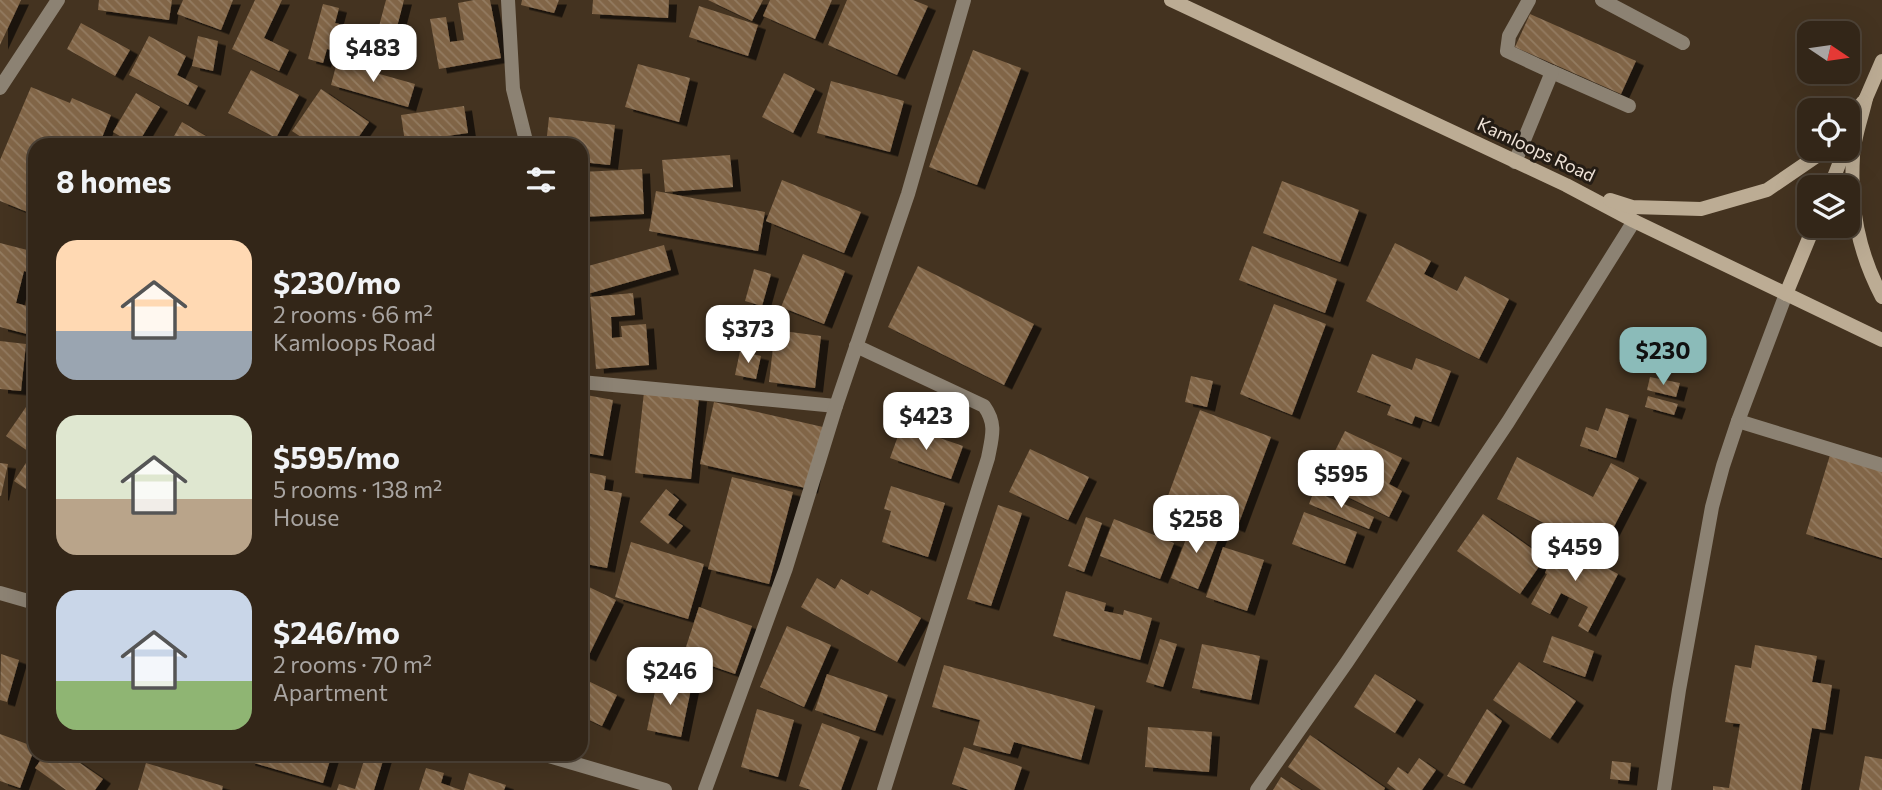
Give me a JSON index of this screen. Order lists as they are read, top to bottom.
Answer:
{
  "streets": {
    "main road": ["Kamloops Road"]
  },
  "north": "right",
  "page": {
    "price": [
      "$483",
      "$373",
      "$230",
      "$423",
      "$595",
      "$258",
      "$459",
      "$246"
    ],
    "heading": "8 homes",
    "list": [
      {
        "name": "$230/mo",
        "note": "2 rooms · 66 m² · Kamloops Road"
      },
      {
        "name": "$595/mo",
        "note": "5 rooms · 138 m² · House"
      },
      {
        "name": "$246/mo",
        "note": "2 rooms · 70 m² · Apartment"
      }
    ]
  }
}
